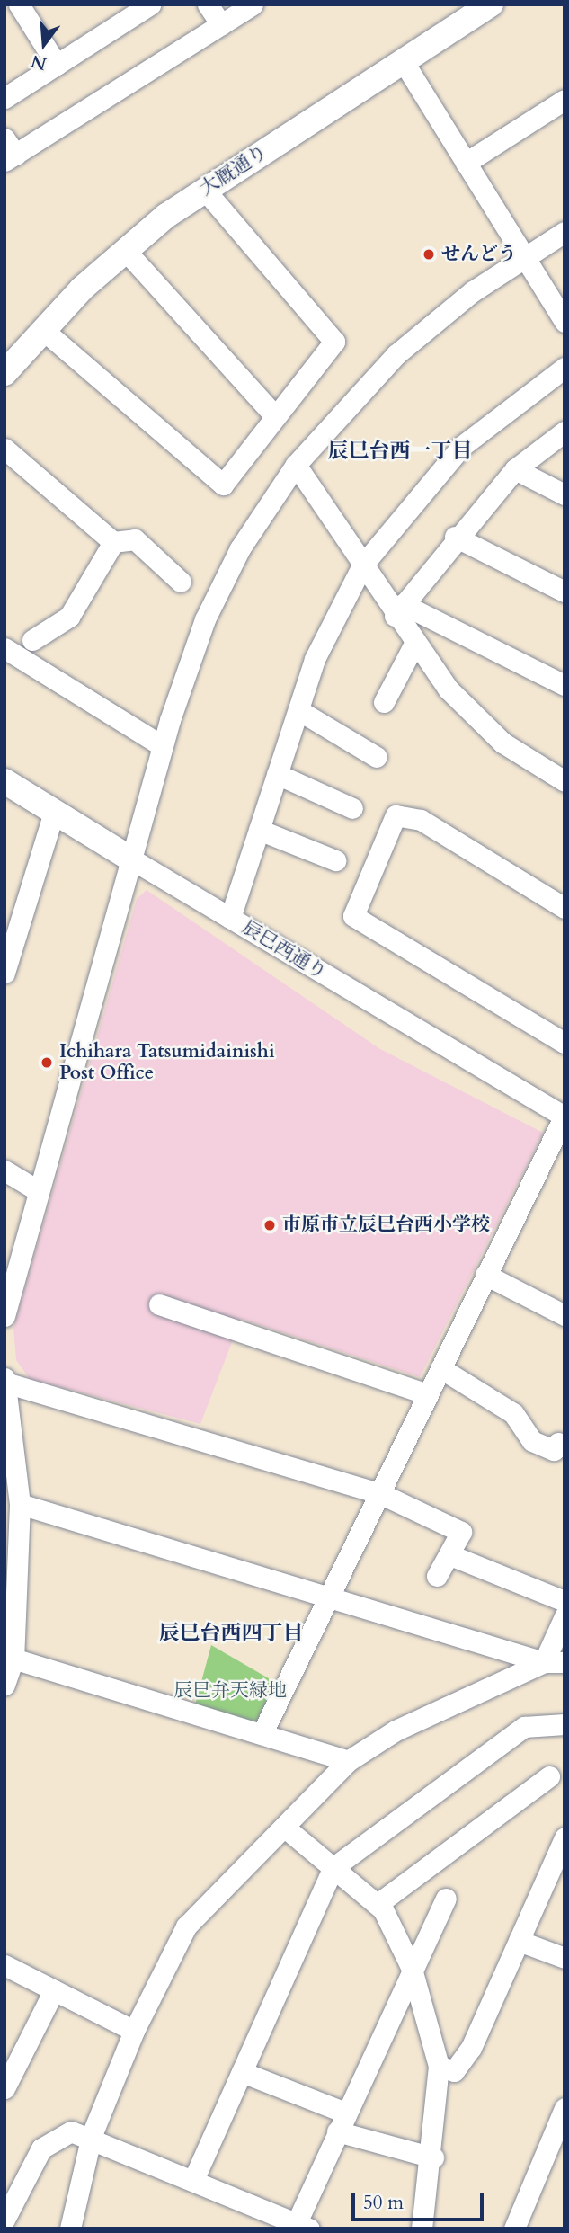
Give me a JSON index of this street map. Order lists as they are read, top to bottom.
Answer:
{
  "streets": {
    "street": ["大厩通り", "辰巳西通り"]
  },
  "districts": ["辰巳台西一丁目", "辰巳台西四丁目"],
  "parks": ["辰巳弁天緑地"],
  "places": ["せんどう", "Ichihara Tatsumidainishi Post Office", "市原市立辰巳台西小学校"],
  "scale_bar": "50 m",
  "north": "bottom"
}
